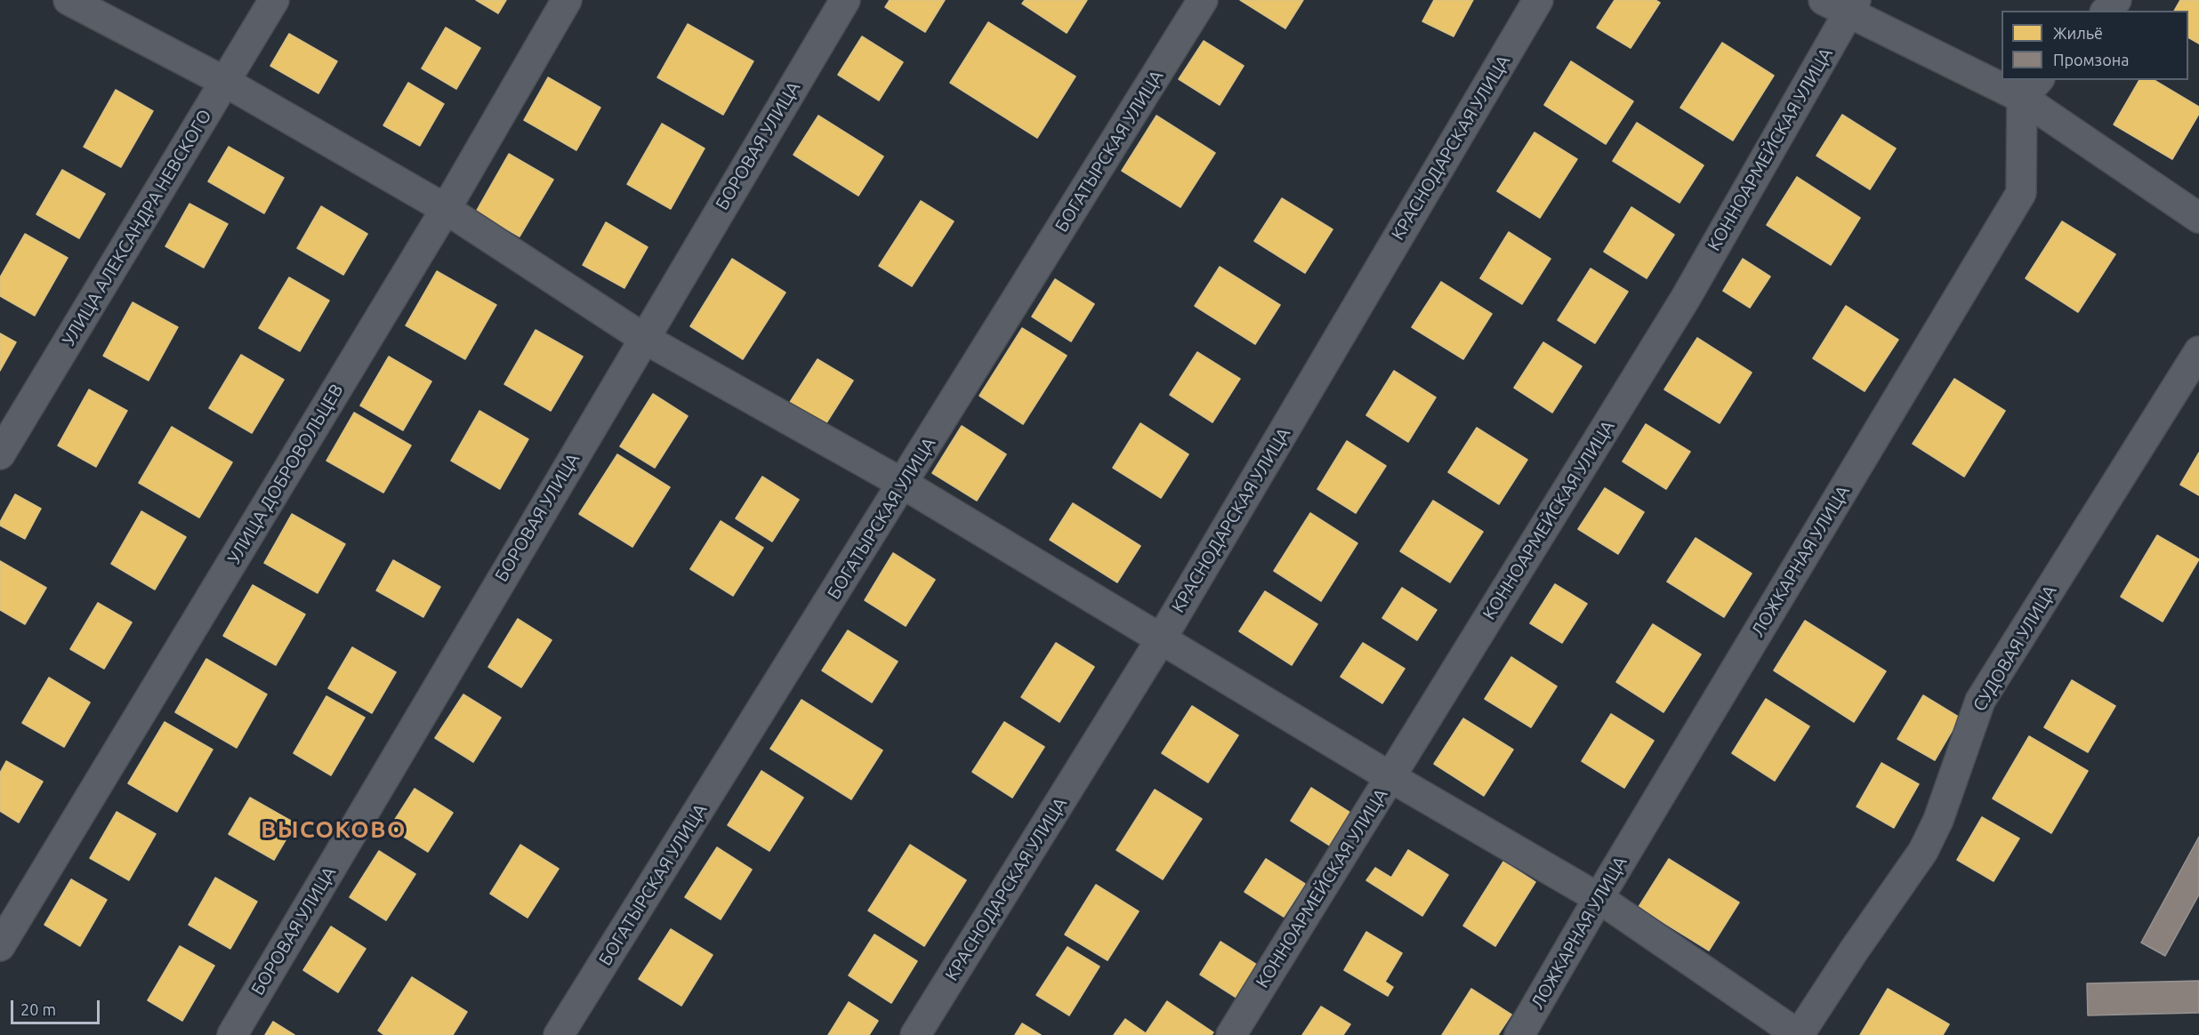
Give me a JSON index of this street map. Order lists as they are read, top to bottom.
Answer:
{
  "streets": {
    "street": [
      "БОРОВАЯ УЛИЦА",
      "КРАСНОДАРСКАЯ УЛИЦА",
      "КОННОАРМЕЙСКАЯ УЛИЦА",
      "БОГАТЫРСКАЯ УЛИЦА",
      "УЛИЦА АЛЕКСАНДРА НЕВСКОГО",
      "УЛИЦА ДОБРОВОЛЬЦЕВ",
      "ЛОЖКАРНАЯ УЛИЦА",
      "СУДОВАЯ УЛИЦА"
    ]
  },
  "districts": ["ВЫСОКОВО"],
  "legend": ["Жильё", "Промзона"],
  "scale_bar": "20 m"
}
